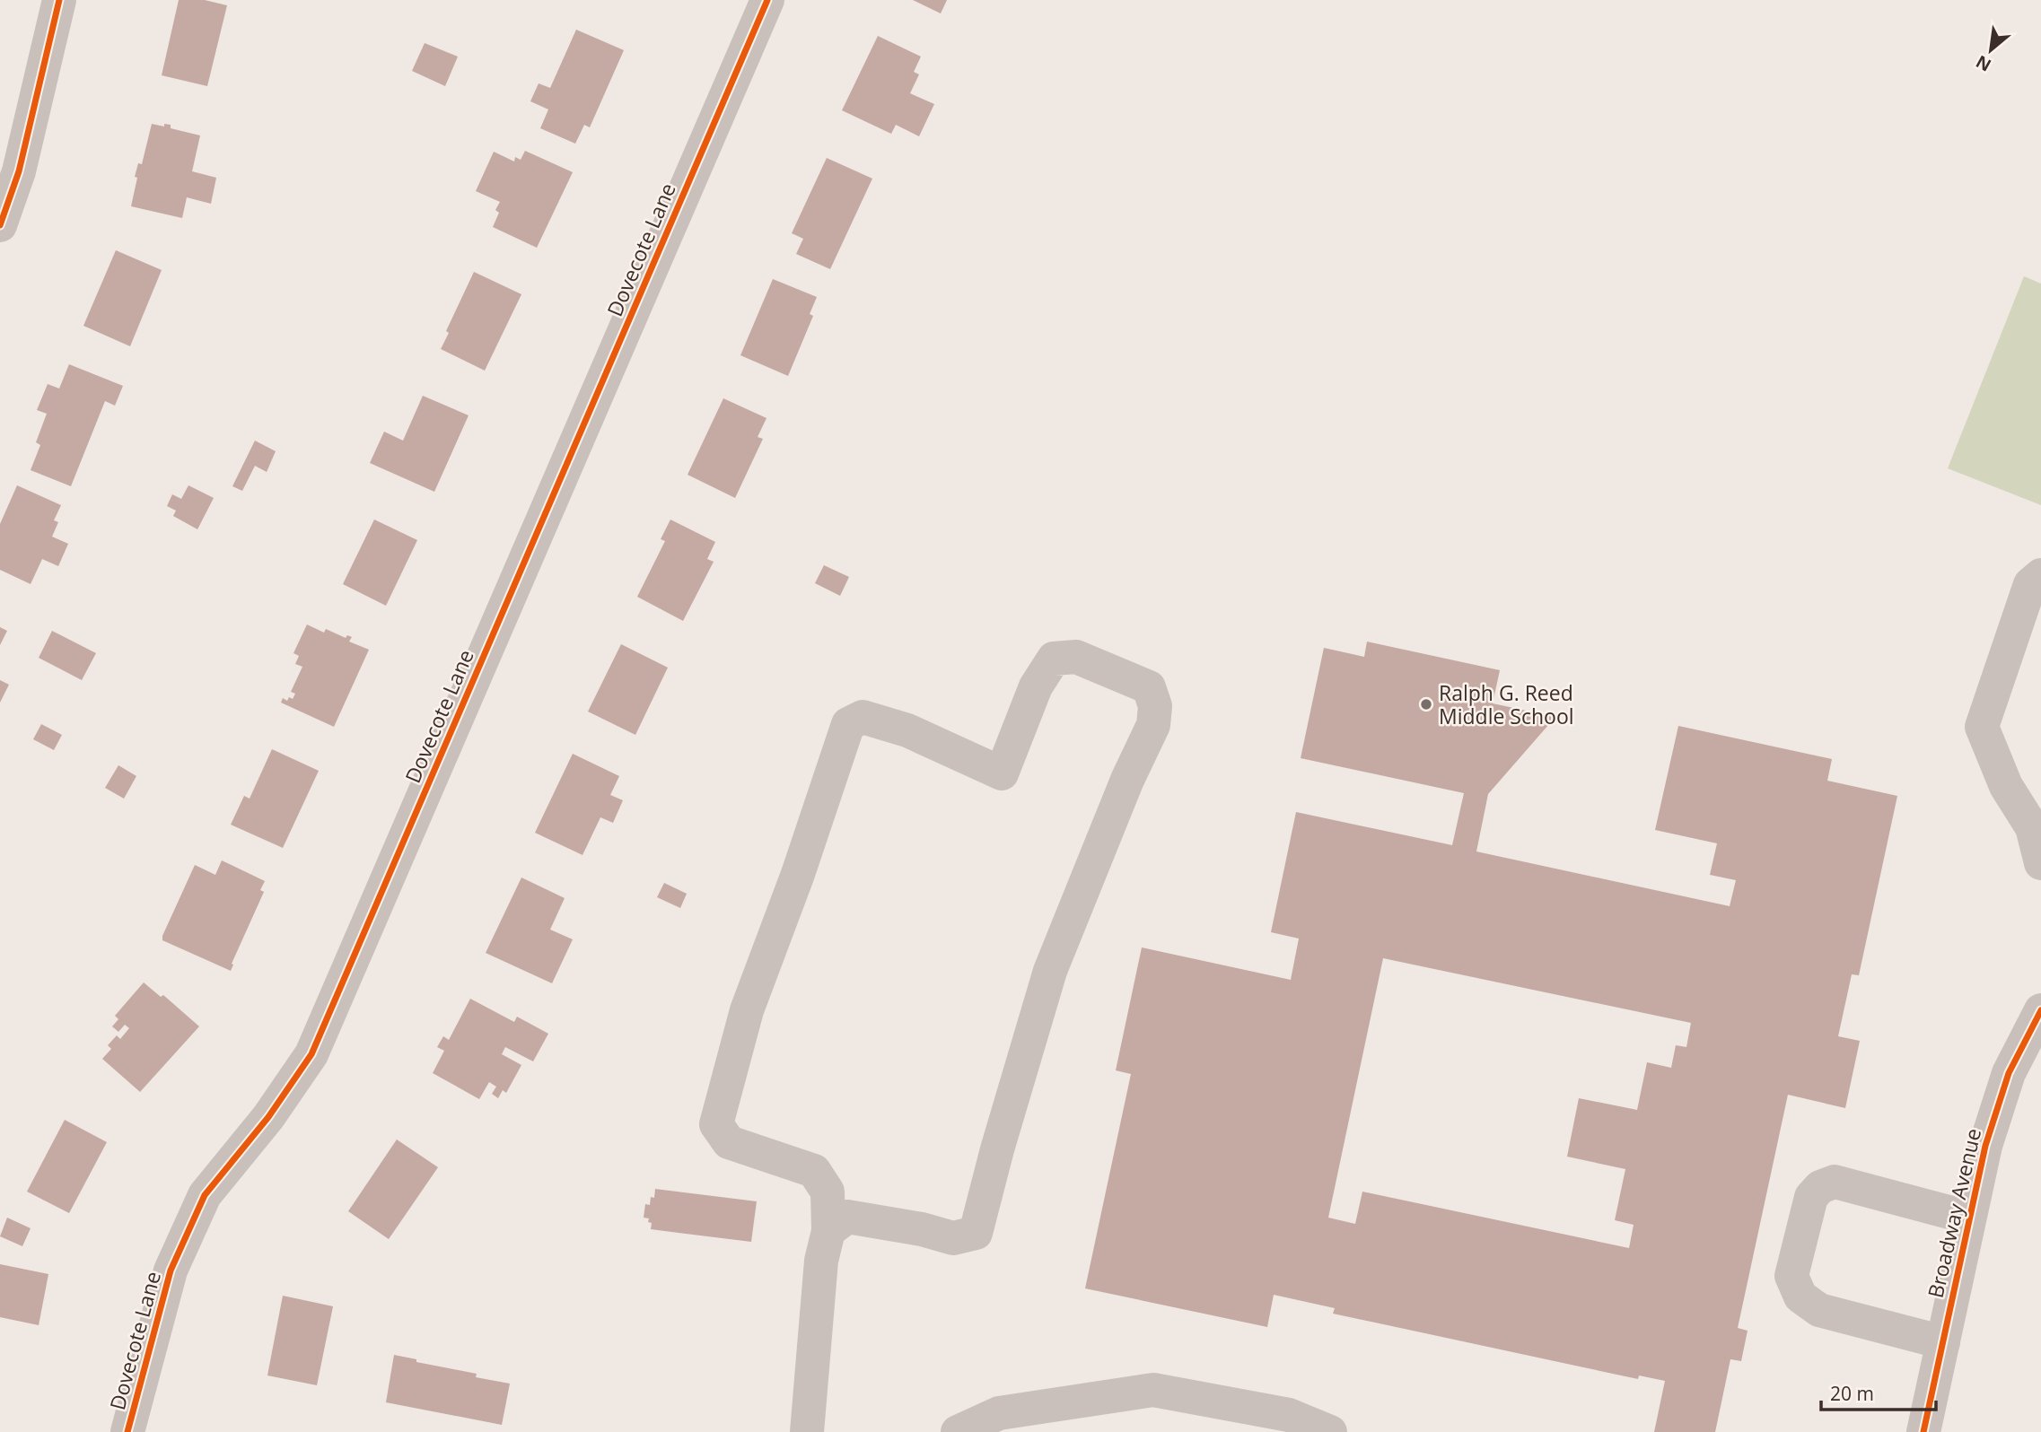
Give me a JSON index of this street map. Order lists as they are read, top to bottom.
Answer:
{
  "streets": {
    "street": ["Dovecote Lane", "Broadway Avenue"]
  },
  "places": ["Ralph G. Reed Middle School"],
  "scale_bar": "20 m",
  "north": "bottom left"
}
